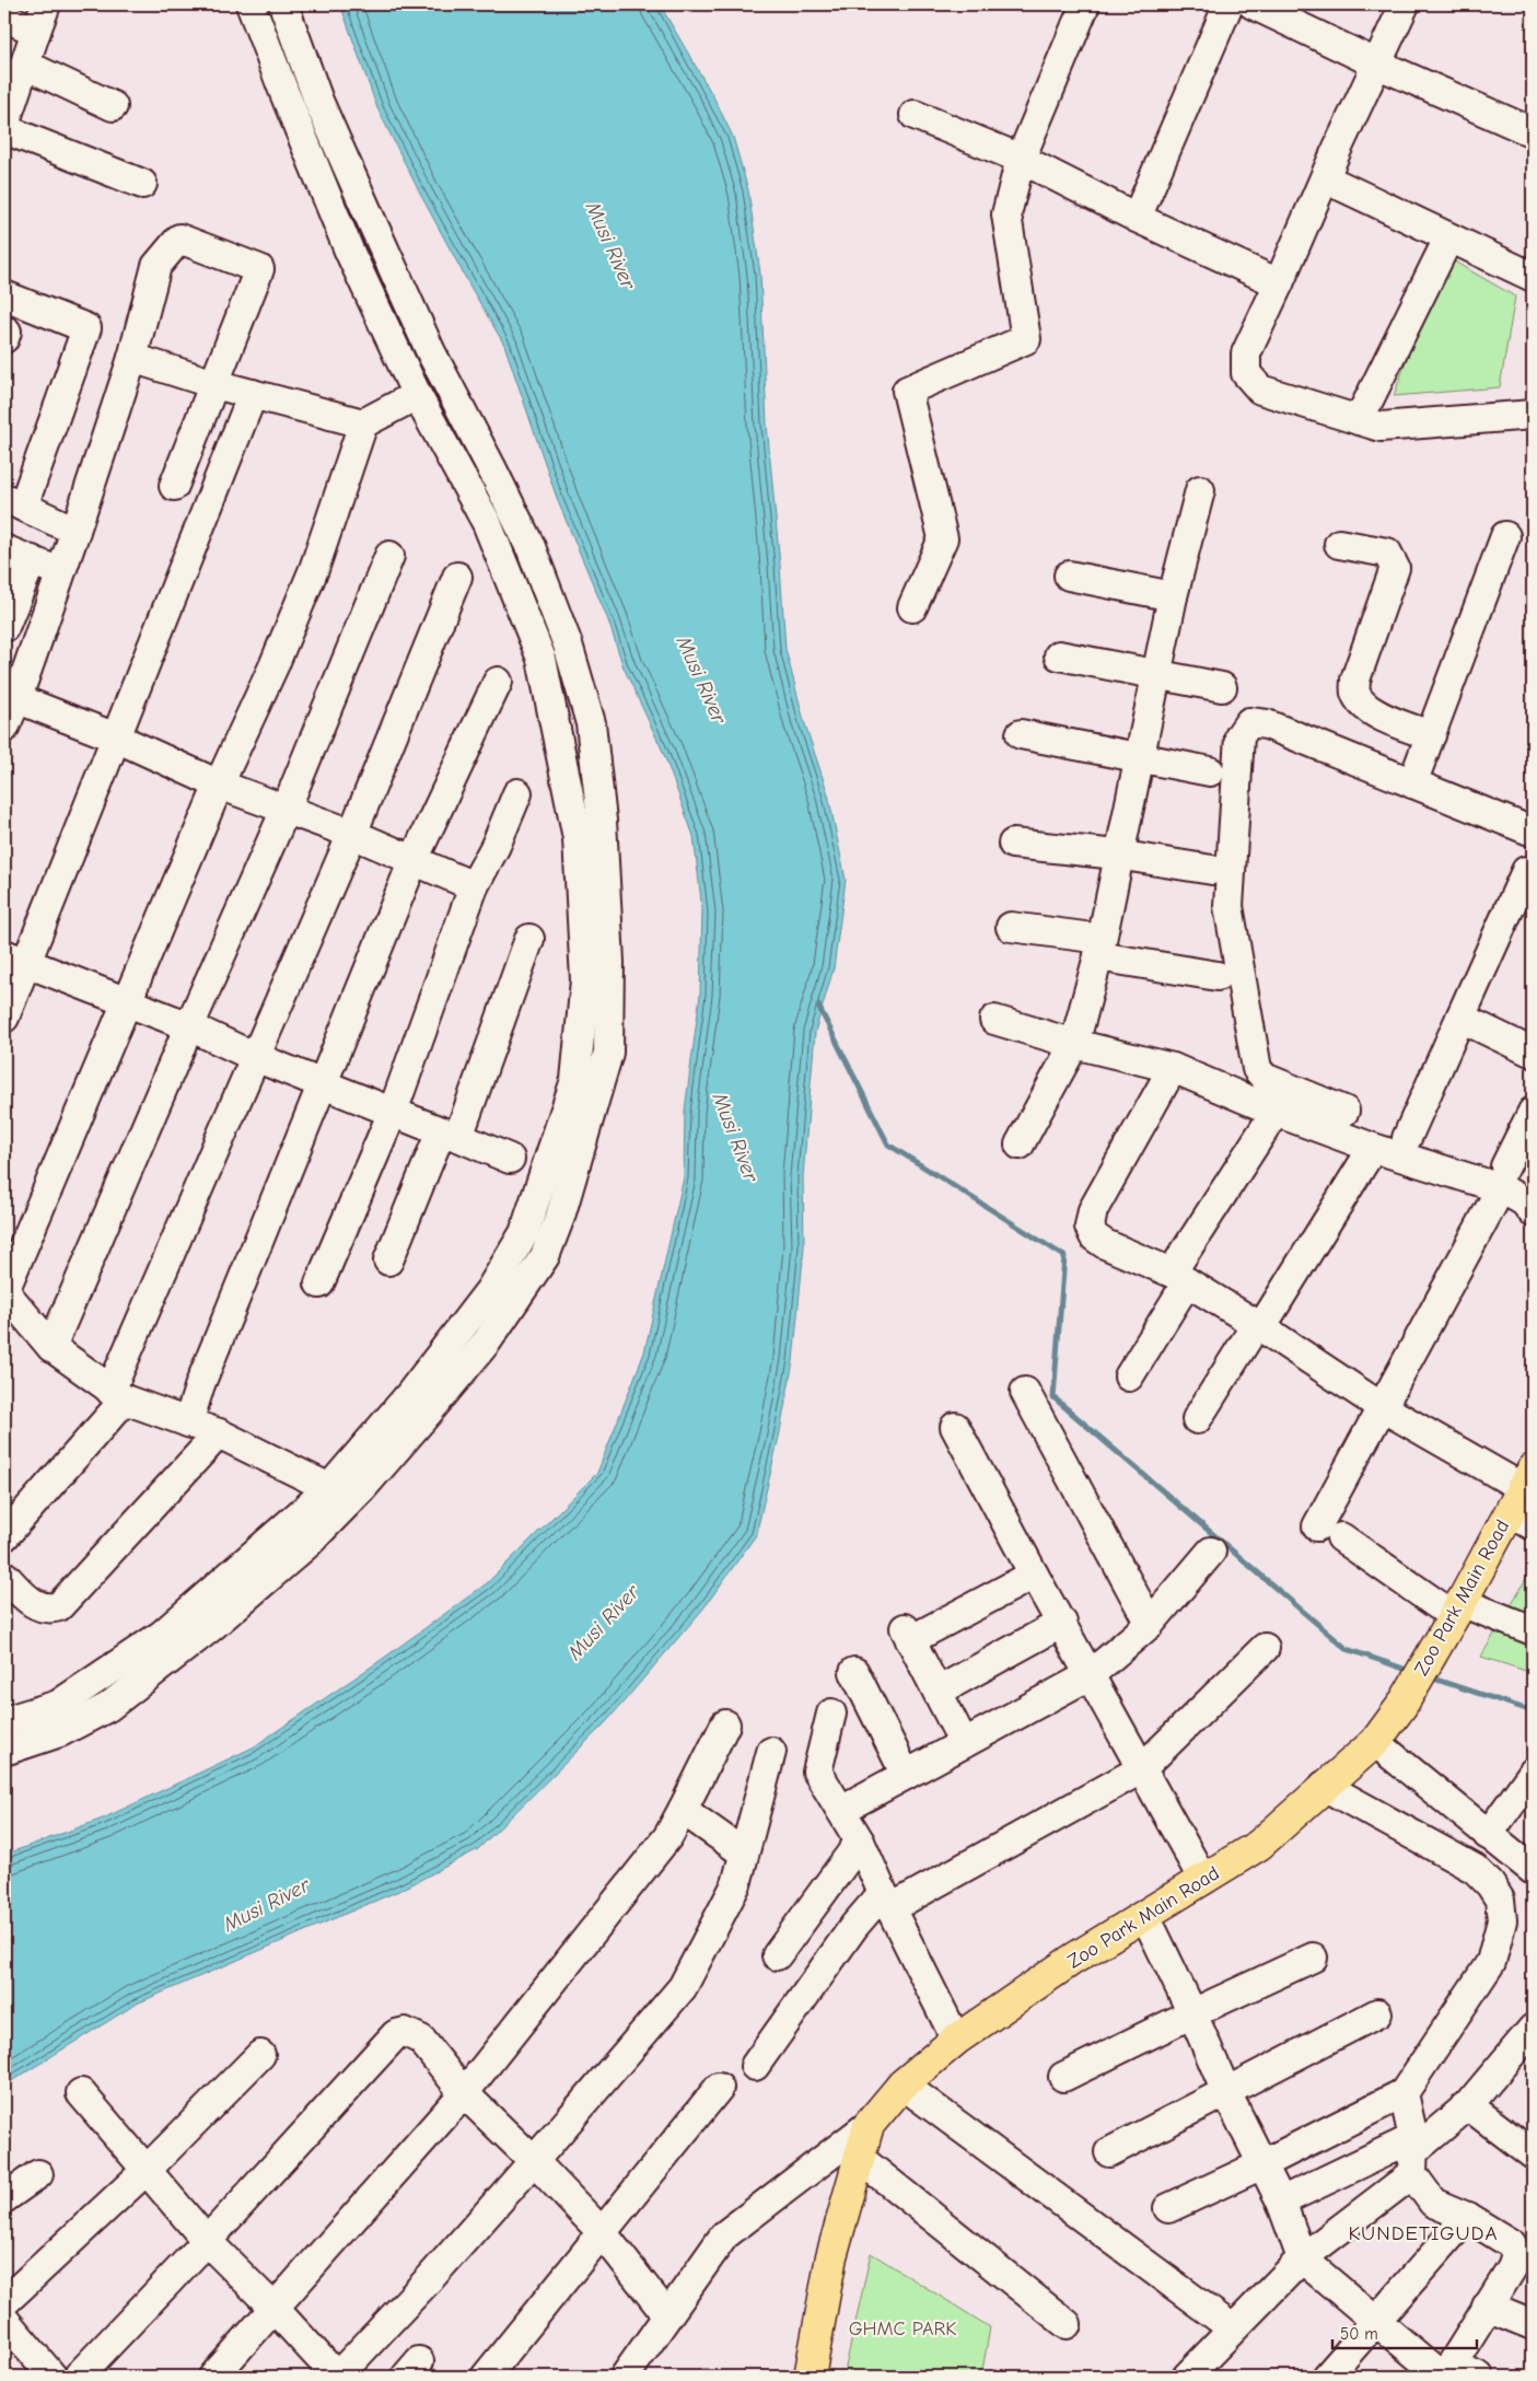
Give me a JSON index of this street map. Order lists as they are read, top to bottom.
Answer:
{
  "streets": {
    "main road": ["Zoo Park Main Road"]
  },
  "districts": ["KUNDETIGUDA"],
  "water": ["Musi River"],
  "parks": ["GHMC PARK"],
  "scale_bar": "50 m"
}
